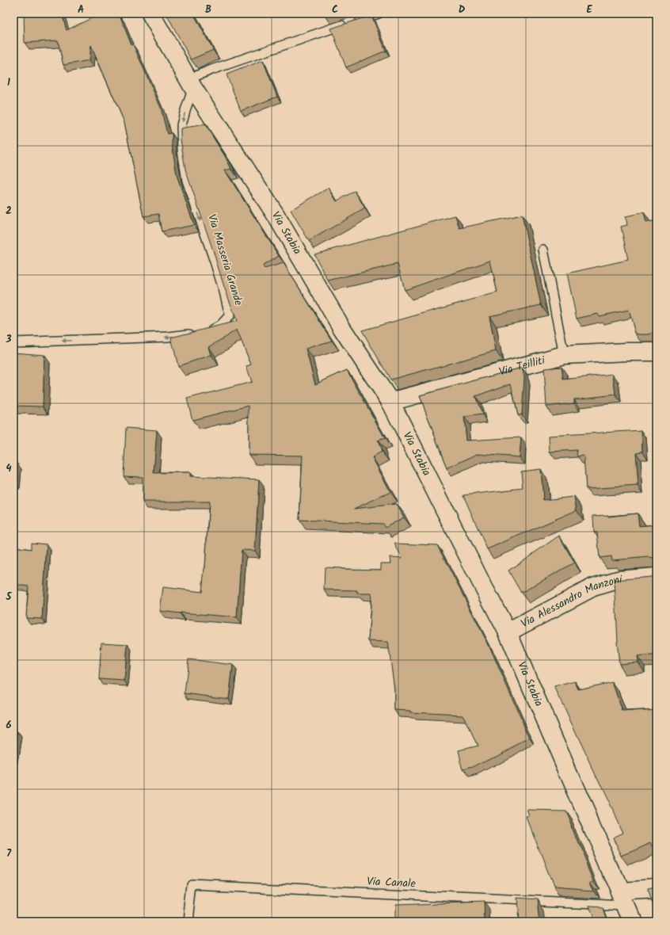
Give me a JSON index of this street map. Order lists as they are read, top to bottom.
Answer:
{
  "streets": {
    "main road": ["Via Stabia", "Via Teilliti", "Via Alessandro Manzoni"],
    "lane": ["Via Masseria Grande", "Via Canale"]
  },
  "crossings": [
    ["Via Stabia", "Via Masseria Grande"],
    ["Via Stabia", "Via Teilliti"],
    ["Via Stabia", "Via Alessandro Manzoni"],
    ["Via Stabia", "Via Canale"]
  ],
  "grid": {
    "columns": [
      "A",
      "B",
      "C",
      "D",
      "E"
    ],
    "rows": [
      "1",
      "2",
      "3",
      "4",
      "5",
      "6",
      "7"
    ]
  }
}
